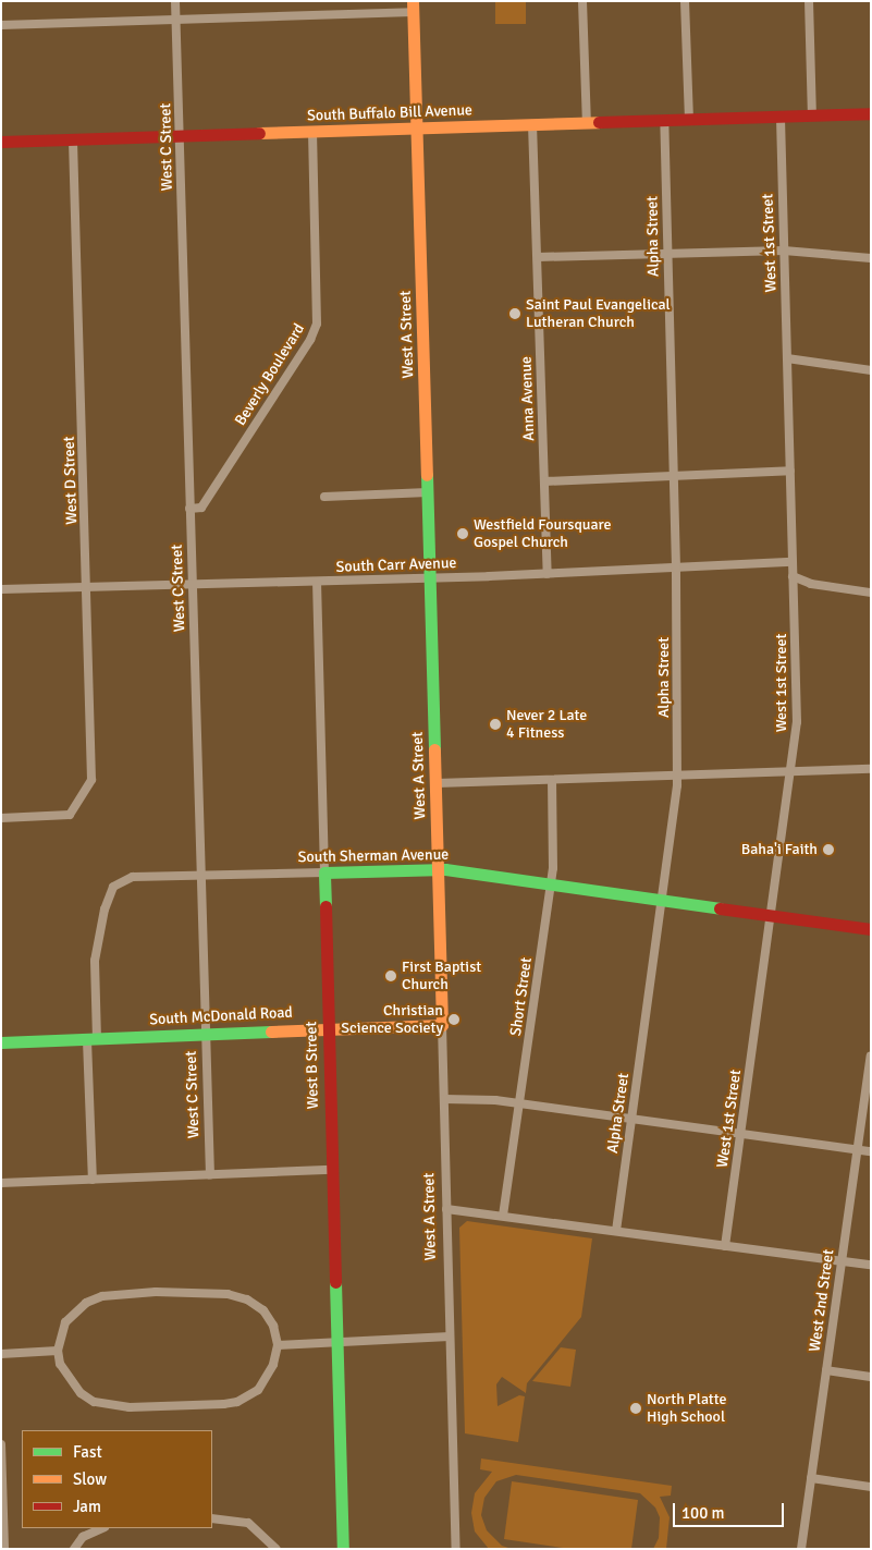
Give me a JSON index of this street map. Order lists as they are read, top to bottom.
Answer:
{
  "streets": {
    "street": [
      "South Buffalo Bill Avenue",
      "West C Street",
      "Alpha Street",
      "West 1st Street",
      "West A Street",
      "Beverly Boulevard",
      "Anna Avenue",
      "West D Street",
      "South Carr Avenue",
      "South Sherman Avenue",
      "Short Street",
      "South McDonald Road",
      "West B Street",
      "West 2nd Street"
    ]
  },
  "crossings": [
    ["South Buffalo Bill Avenue", "West C Street"],
    ["South Buffalo Bill Avenue", "Alpha Street"],
    ["South Buffalo Bill Avenue", "West 1st Street"],
    ["South Buffalo Bill Avenue", "West A Street"],
    ["South Buffalo Bill Avenue", "Beverly Boulevard"],
    ["South Buffalo Bill Avenue", "Anna Avenue"],
    ["South Buffalo Bill Avenue", "West D Street"],
    ["West C Street", "Beverly Boulevard"],
    ["West C Street", "South Carr Avenue"],
    ["West C Street", "South Sherman Avenue"],
    ["West C Street", "South McDonald Road"],
    ["Alpha Street", "South Carr Avenue"],
    ["Alpha Street", "South Sherman Avenue"],
    ["West 1st Street", "South Carr Avenue"],
    ["West 1st Street", "South Sherman Avenue"],
    ["West A Street", "South Carr Avenue"],
    ["West A Street", "South Sherman Avenue"],
    ["West A Street", "South McDonald Road"],
    ["Anna Avenue", "South Carr Avenue"],
    ["West D Street", "South Carr Avenue"],
    ["South Carr Avenue", "West B Street"],
    ["South Sherman Avenue", "Short Street"],
    ["South Sherman Avenue", "South McDonald Road"],
    ["South Sherman Avenue", "West B Street"],
    ["South McDonald Road", "West B Street"]
  ],
  "places": [
    "Saint Paul Evangelical Lutheran Church",
    "Westfield Foursquare Gospel Church",
    "Never 2 Late 4 Fitness",
    "Baha'i Faith",
    "First Baptist Church",
    "Christian Science Society",
    "North Platte High School"
  ],
  "legend": ["Fast", "Slow", "Jam"],
  "scale_bar": "100 m"
}
